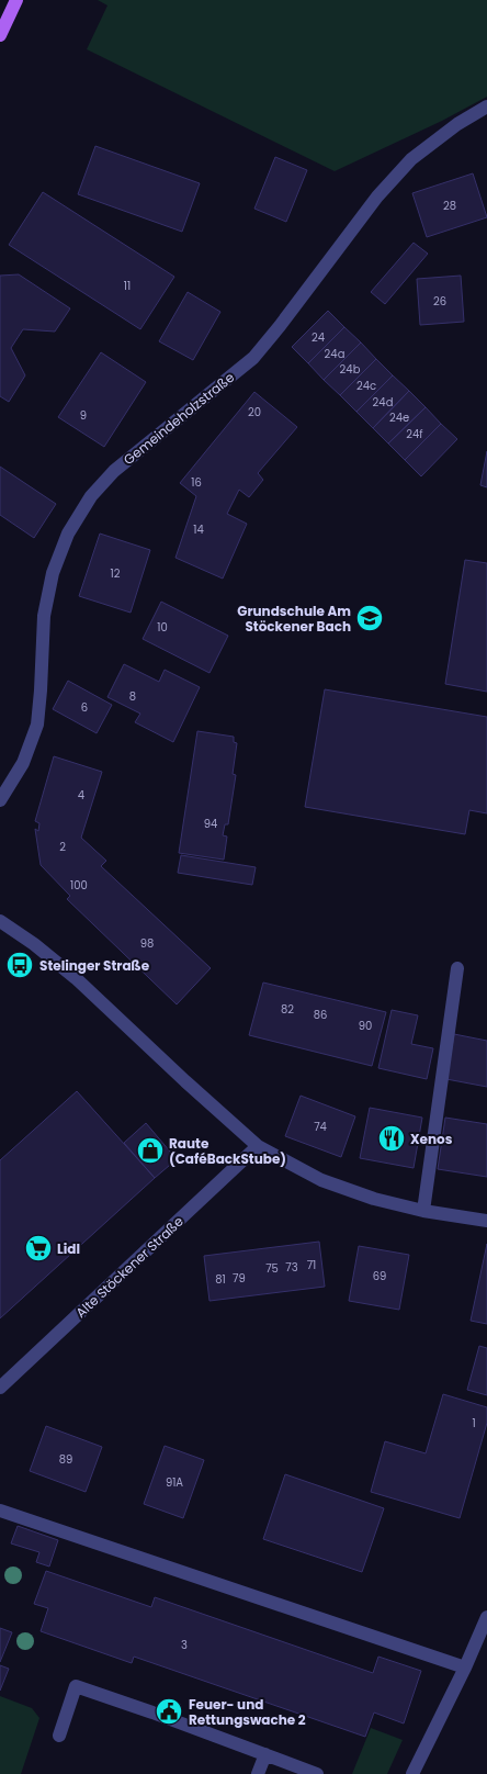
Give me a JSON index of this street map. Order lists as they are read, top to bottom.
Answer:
{
  "streets": {
    "street": ["Gemeindeholzstraße", "Alte Stöckener Straße"]
  },
  "places": {
    "school or university": ["Grundschule Am Stöckener Bach"],
    "bus stop": ["Stelinger Straße"],
    "restaurant": ["Xenos"],
    "shop": ["Raute (CaféBackStube)"],
    "supermarket": ["Lidl"],
    "public building": ["Feuer- und Rettungswache 2"]
  },
  "house_numbers": [
    "28",
    "11",
    "26",
    "24",
    "24a",
    "24b",
    "24c",
    "24d",
    "20",
    "9",
    "24e",
    "24f",
    "16",
    "14",
    "12",
    "10",
    "8",
    "6",
    "4",
    "94",
    "2",
    "100",
    "98",
    "82",
    "86",
    "90",
    "74",
    "71",
    "73",
    "75",
    "69",
    "79",
    "81",
    "1",
    "89",
    "91A",
    "3"
  ]
}
